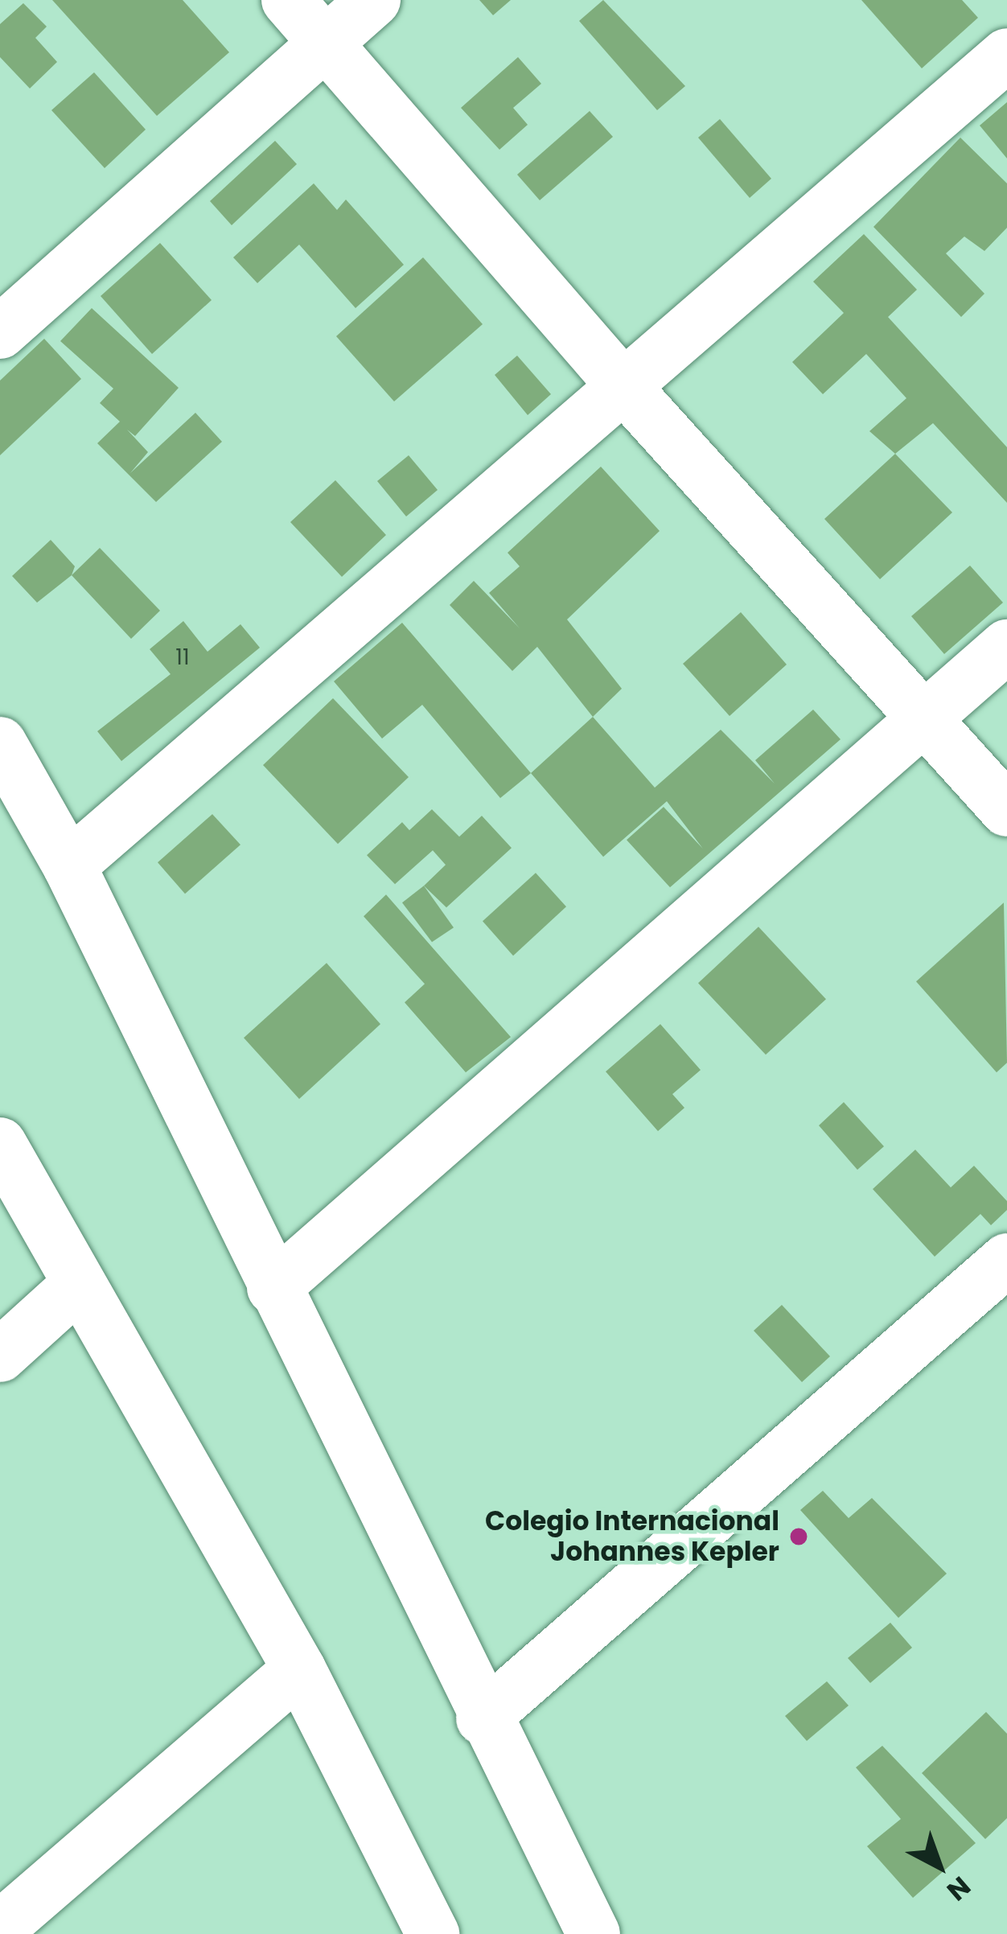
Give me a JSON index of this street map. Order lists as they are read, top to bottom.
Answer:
{
  "places": ["Colegio Internacional Johannes Kepler"],
  "house_numbers": ["11"],
  "north": "bottom right"
}
